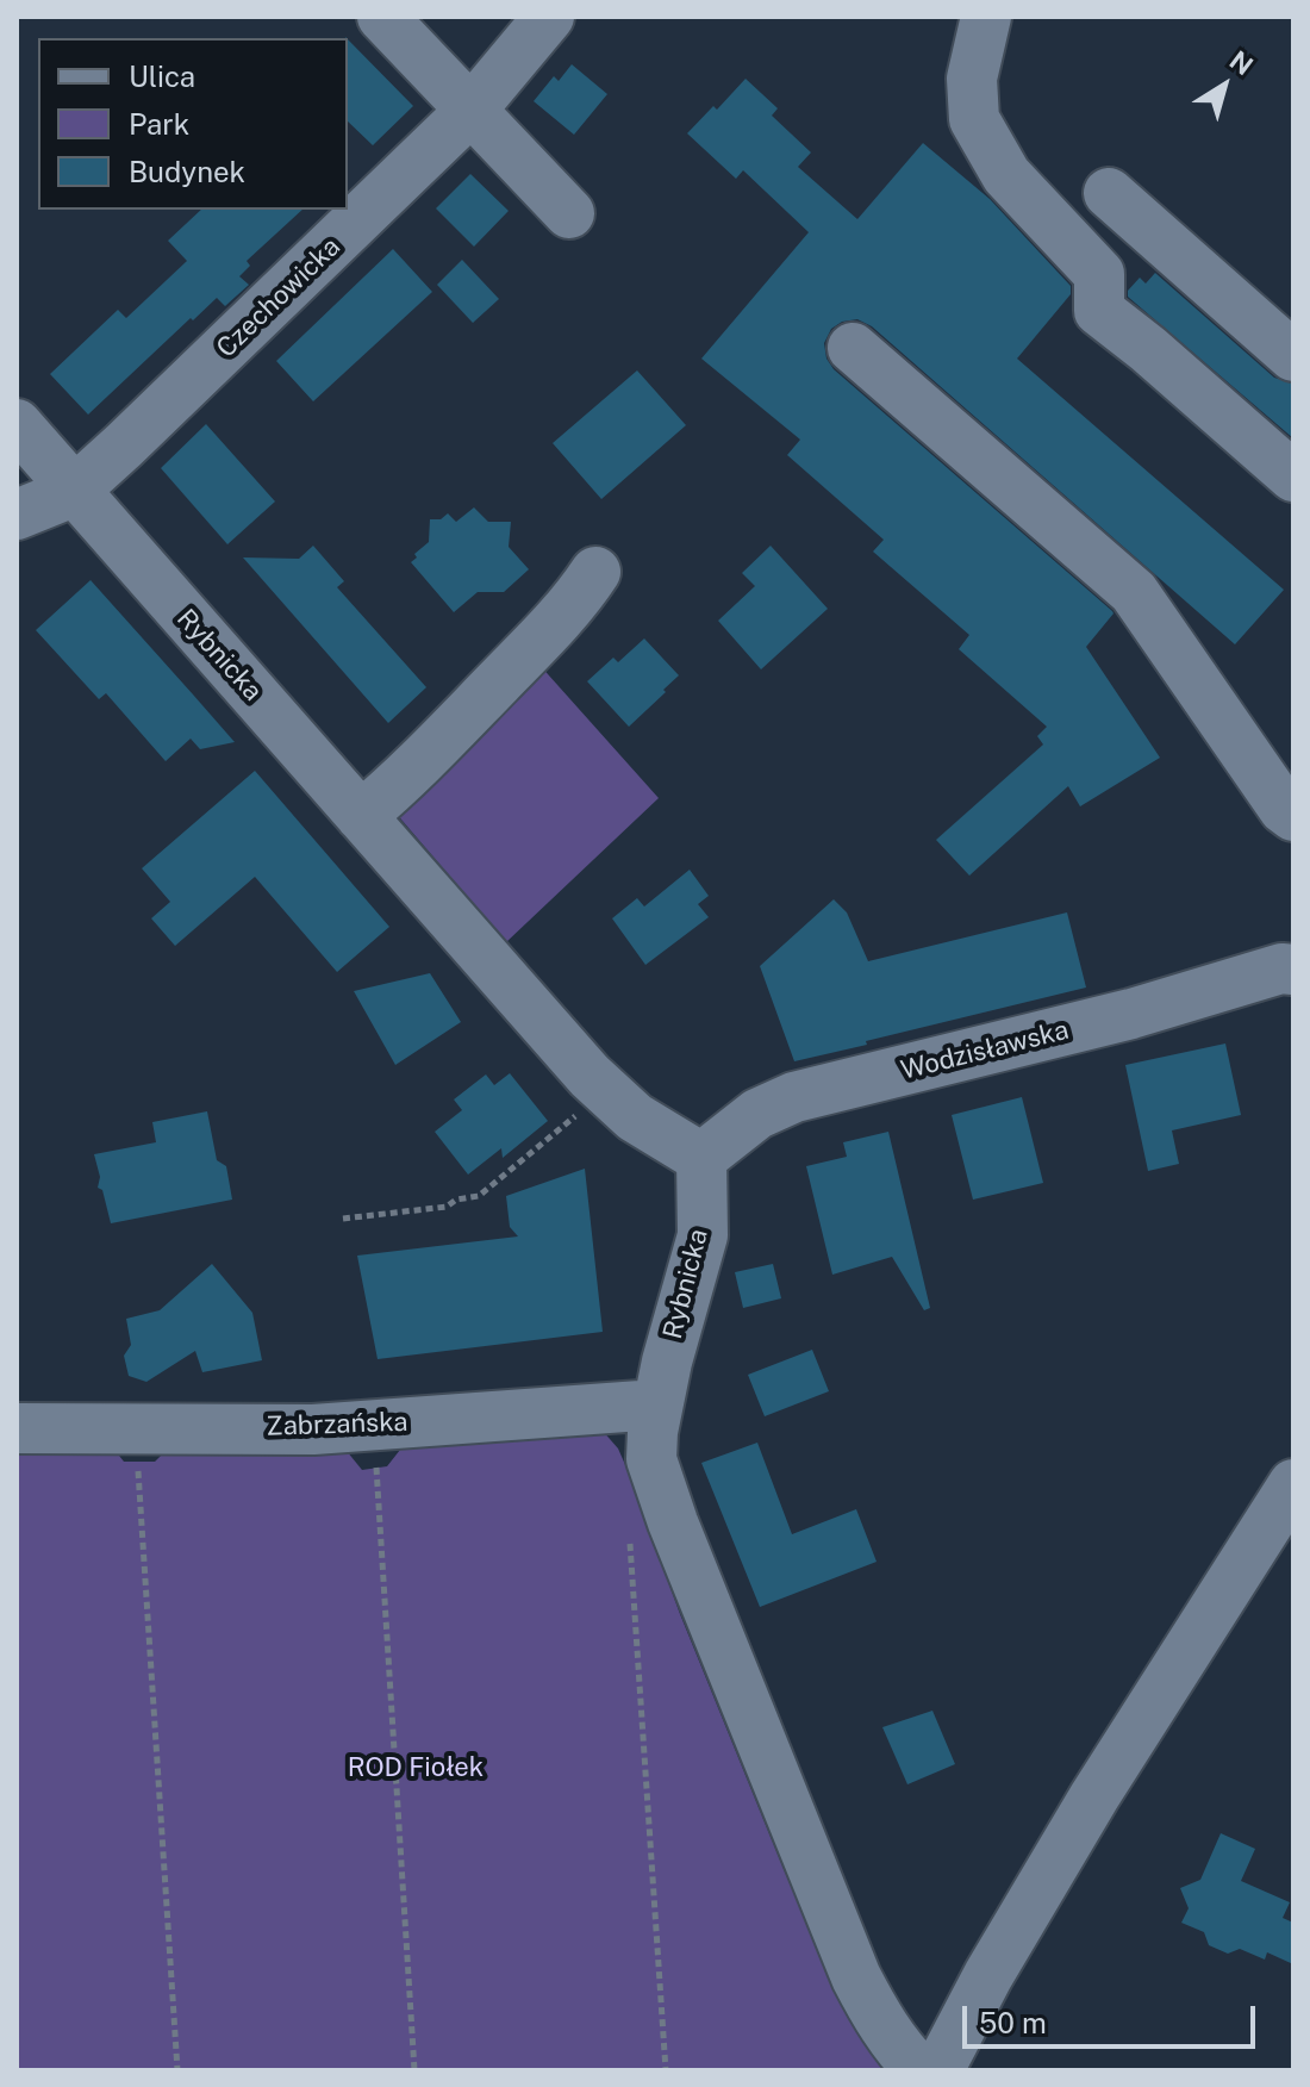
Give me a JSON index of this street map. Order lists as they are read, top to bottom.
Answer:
{
  "streets": {
    "street": [
      "Czechowicka",
      "Rybnicka",
      "Wodzisławska",
      "Zabrzańska"
    ]
  },
  "crossings": [
    ["Czechowicka", "Rybnicka"],
    ["Rybnicka", "Wodzisławska"],
    ["Rybnicka", "Zabrzańska"]
  ],
  "parks": ["ROD Fiołek"],
  "legend": ["Ulica", "Park", "Budynek"],
  "scale_bar": "50 m",
  "north": "top right"
}
